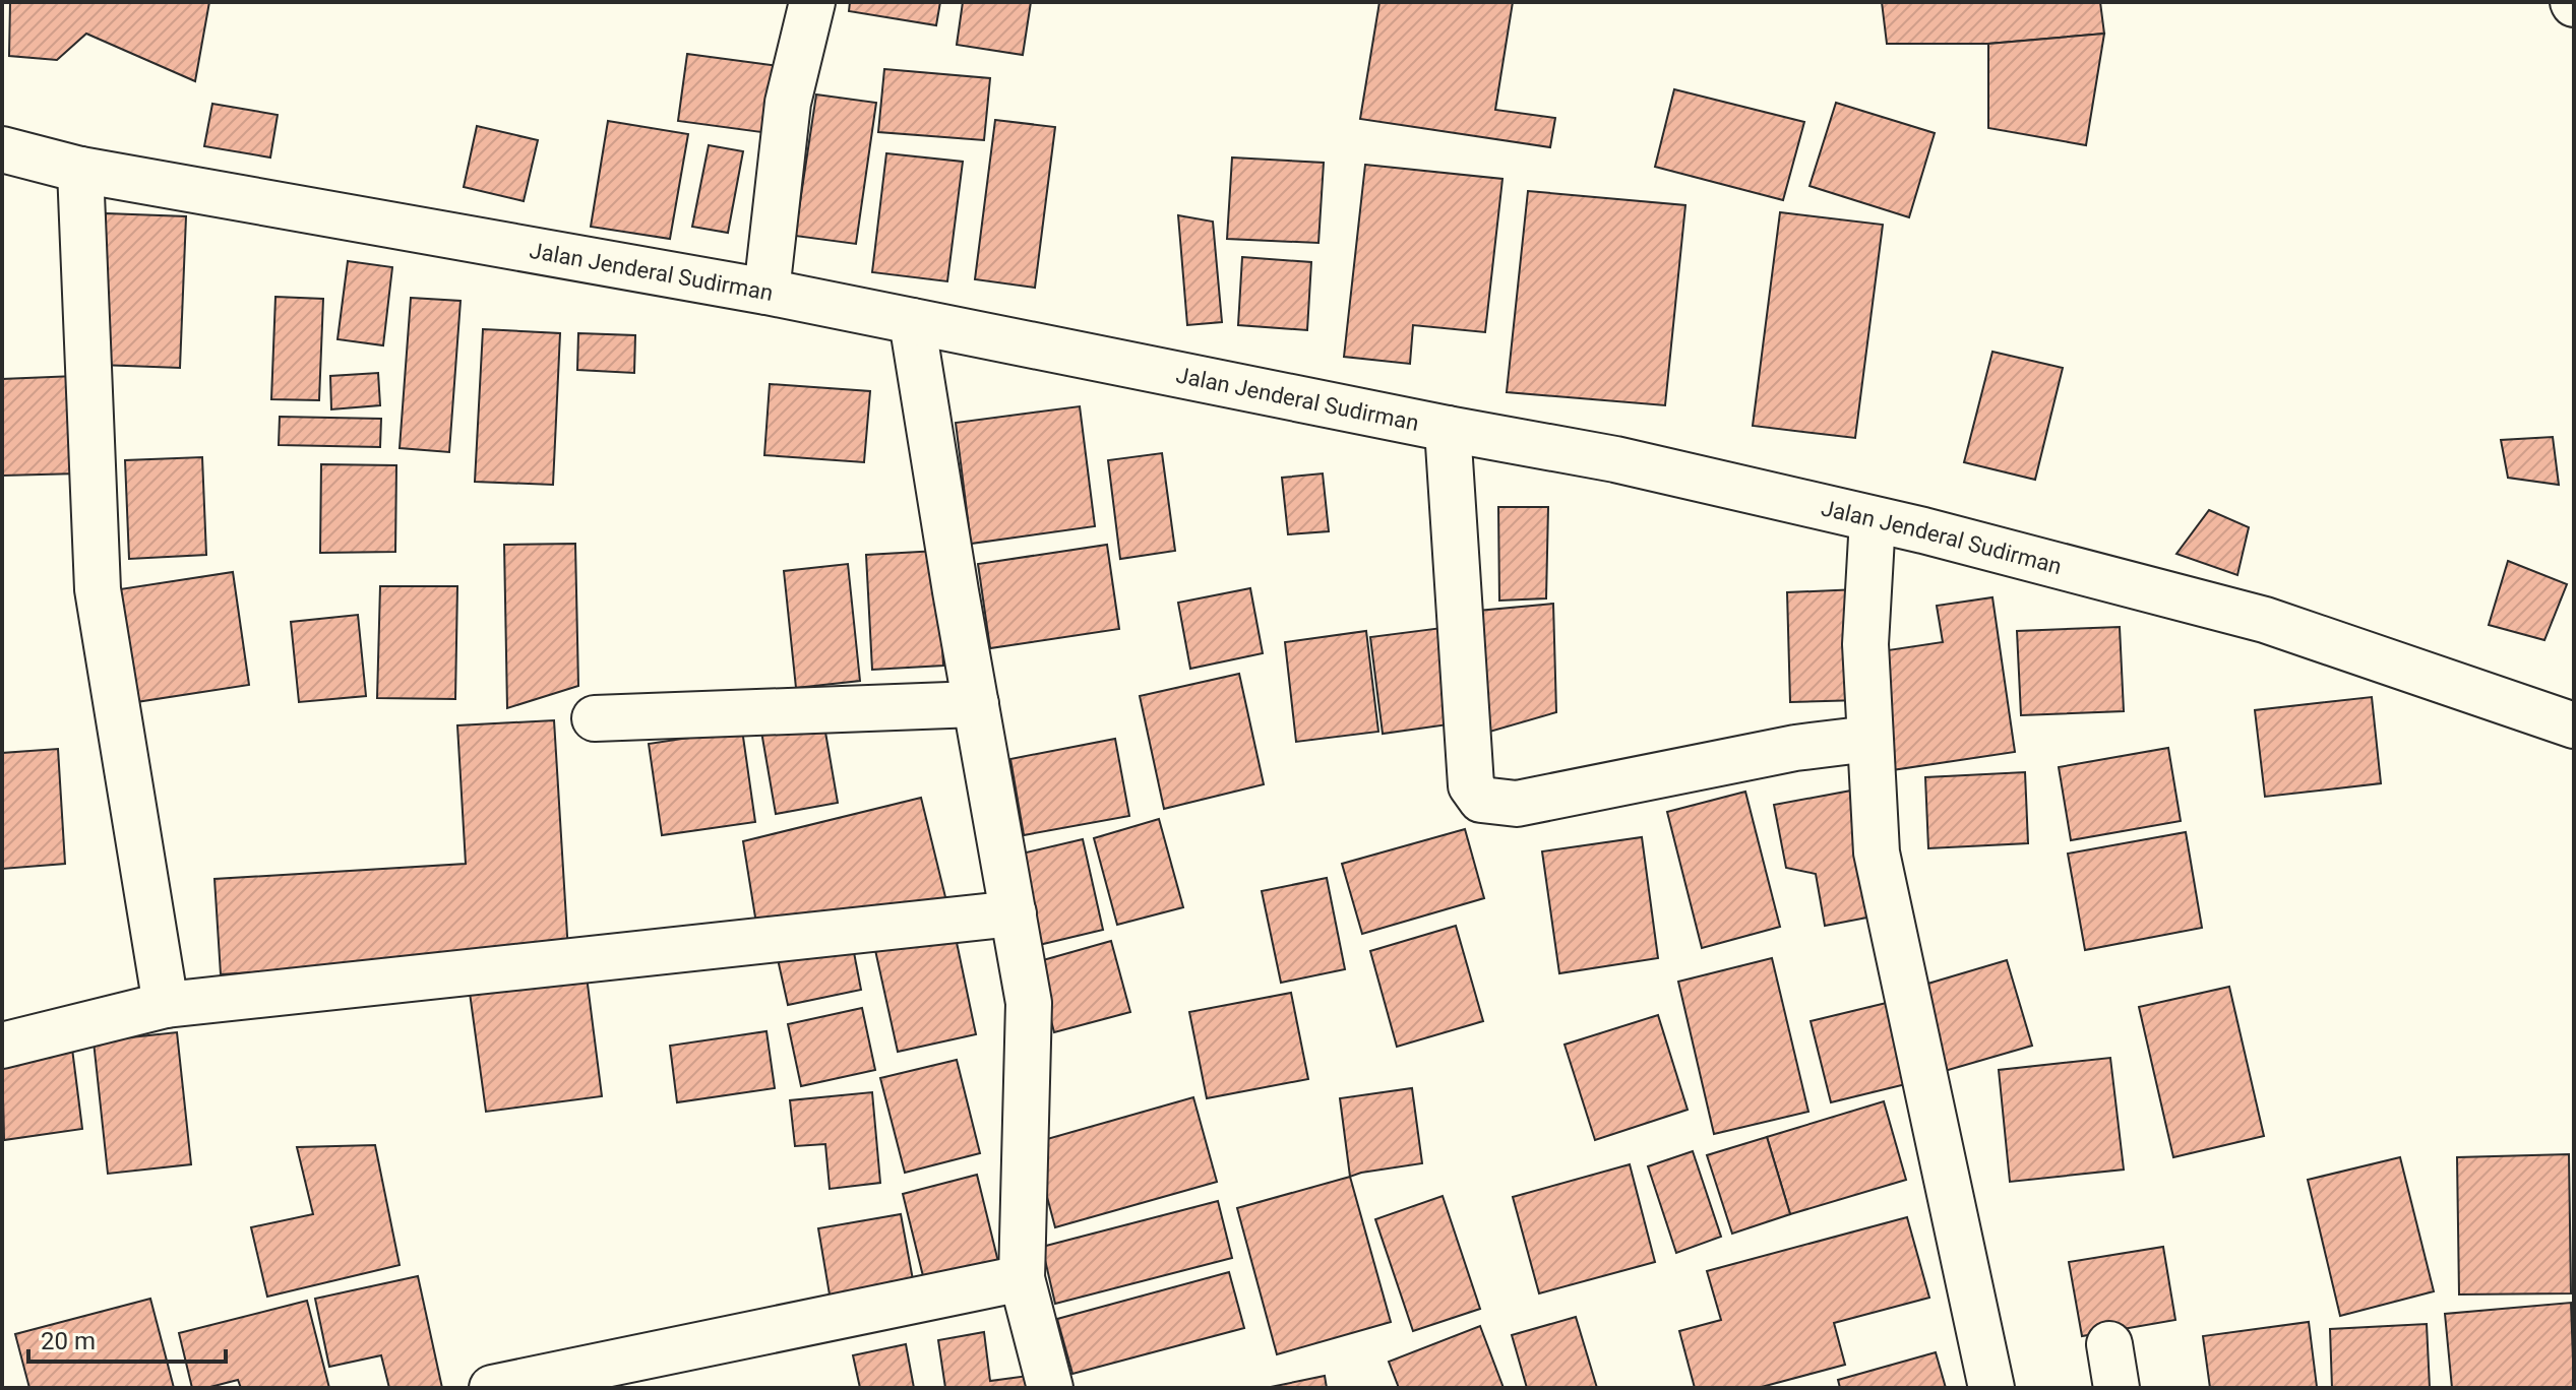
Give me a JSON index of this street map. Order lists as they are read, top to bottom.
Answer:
{
  "streets": {
    "street": ["Jalan Jenderal Sudirman"]
  },
  "scale_bar": "20 m"
}
